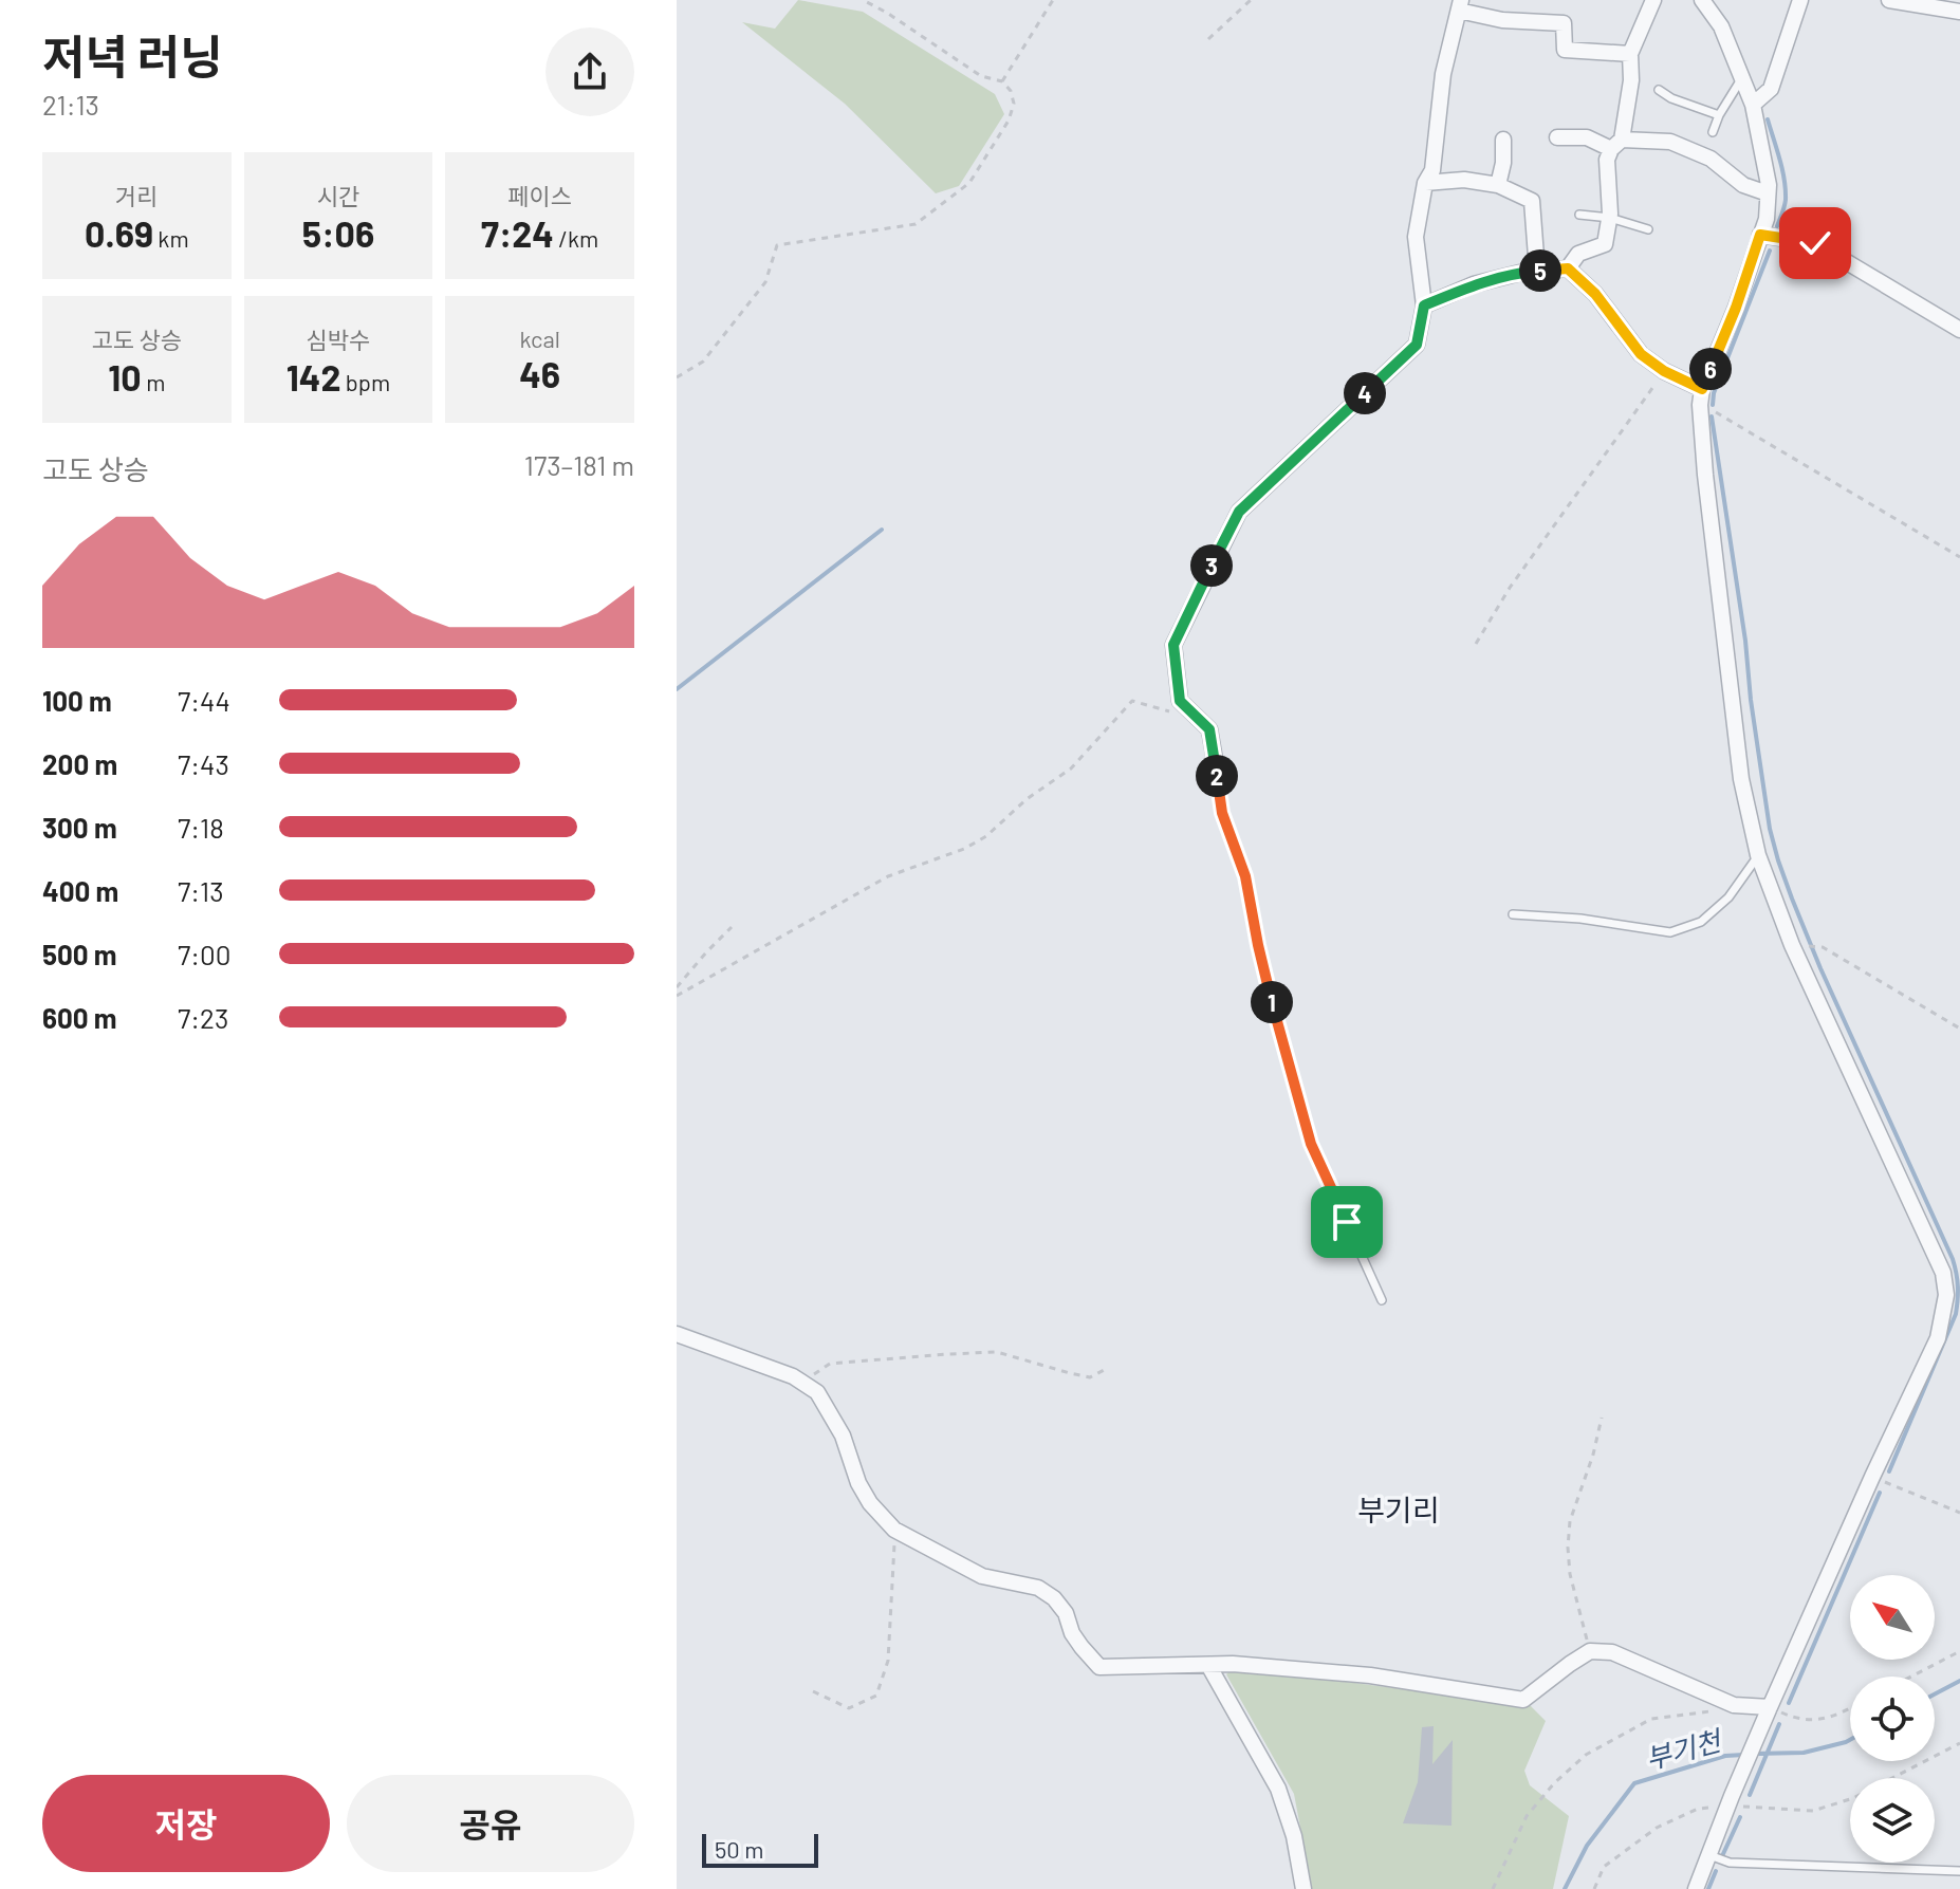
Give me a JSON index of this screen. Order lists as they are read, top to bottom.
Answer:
{
  "districts": ["부기리"],
  "water": ["부기천"],
  "scale_bar": "50 m",
  "north": "top left",
  "page": {
    "heading": ["저녁 러닝", "21:13"],
    "stats": [
      ["거리", "0.69 km"],
      ["시간", "5:06"],
      ["페이스", "7:24 /km"],
      ["고도 상승", "10 m"],
      ["심박수", "142 bpm"],
      ["kcal", "46"]
    ],
    "pins": [
      "5",
      "6",
      "4",
      "3",
      "2",
      "1"
    ],
    "chart": ["고도 상승", "173–181 m"],
    "list": [
      {
        "name": "100 m",
        "note": "7:44"
      },
      {
        "name": "200 m",
        "note": "7:43"
      },
      {
        "name": "300 m",
        "note": "7:18"
      },
      {
        "name": "400 m",
        "note": "7:13"
      },
      {
        "name": "500 m",
        "note": "7:00"
      },
      {
        "name": "600 m",
        "note": "7:23"
      }
    ],
    "buttons": ["저장", "공유"],
    "scale": "50 m"
  }
}
